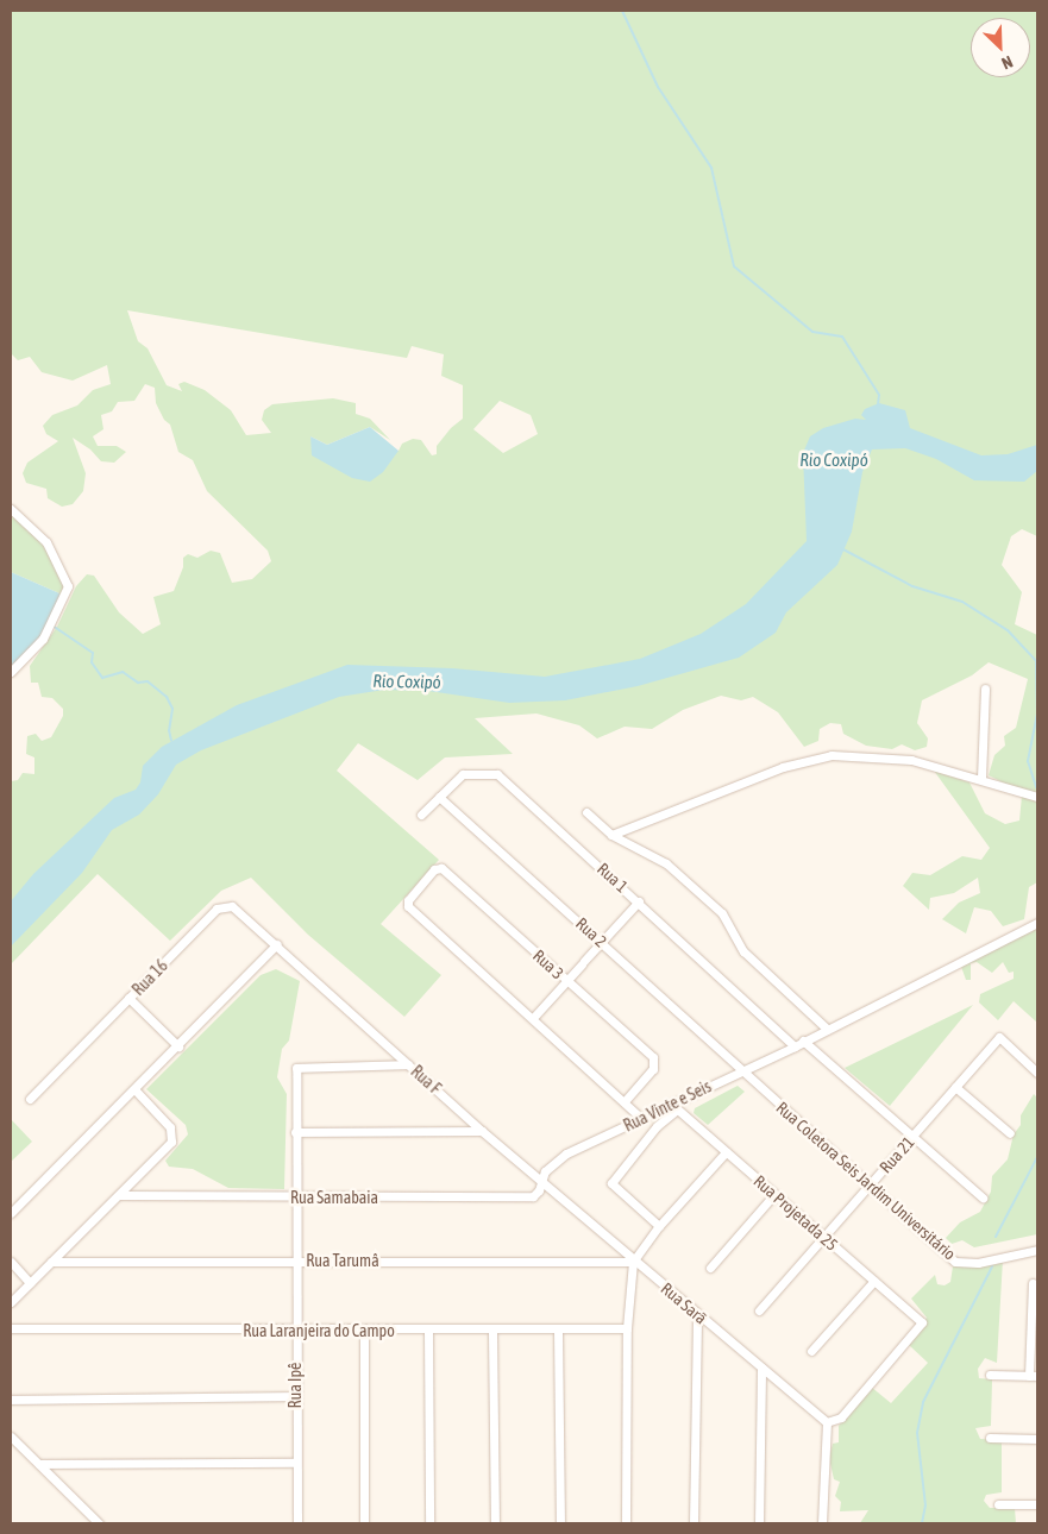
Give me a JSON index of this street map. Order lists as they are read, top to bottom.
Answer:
{
  "streets": {
    "street": [
      "Rua 1",
      "Rua 2",
      "Rua 3",
      "Rua 16",
      "Rua F",
      "Rua Vinte e Seis",
      "Rua 21",
      "Rua Coletora Seis Jardim Universitário",
      "Rua Samabaia",
      "Rua Projetada 25",
      "Rua Tarumâ",
      "Rua Sarã",
      "Rua Laranjeira do Campo",
      "Rua Ipê"
    ]
  },
  "crossings": [
    ["Rua 1", "Rua 2"],
    ["Rua 1", "Rua Vinte e Seis"],
    ["Rua 2", "Rua Vinte e Seis"],
    ["Rua 2", "Rua Coletora Seis Jardim Universitário"],
    ["Rua 16", "Rua F"],
    ["Rua F", "Rua Vinte e Seis"],
    ["Rua F", "Rua Samabaia"],
    ["Rua F", "Rua Sarã"],
    ["Rua F", "Rua Ipê"],
    ["Rua Vinte e Seis", "Rua Coletora Seis Jardim Universitário"],
    ["Rua Vinte e Seis", "Rua Samabaia"],
    ["Rua Vinte e Seis", "Rua Projetada 25"],
    ["Rua Vinte e Seis", "Rua Sarã"],
    ["Rua 21", "Rua Coletora Seis Jardim Universitário"],
    ["Rua 21", "Rua Projetada 25"],
    ["Rua Samabaia", "Rua Sarã"],
    ["Rua Samabaia", "Rua Ipê"],
    ["Rua Projetada 25", "Rua Sarã"],
    ["Rua Tarumâ", "Rua Sarã"],
    ["Rua Tarumâ", "Rua Ipê"],
    ["Rua Laranjeira do Campo", "Rua Ipê"]
  ],
  "water": ["Rio Coxipó"],
  "north": "bottom right"
}
